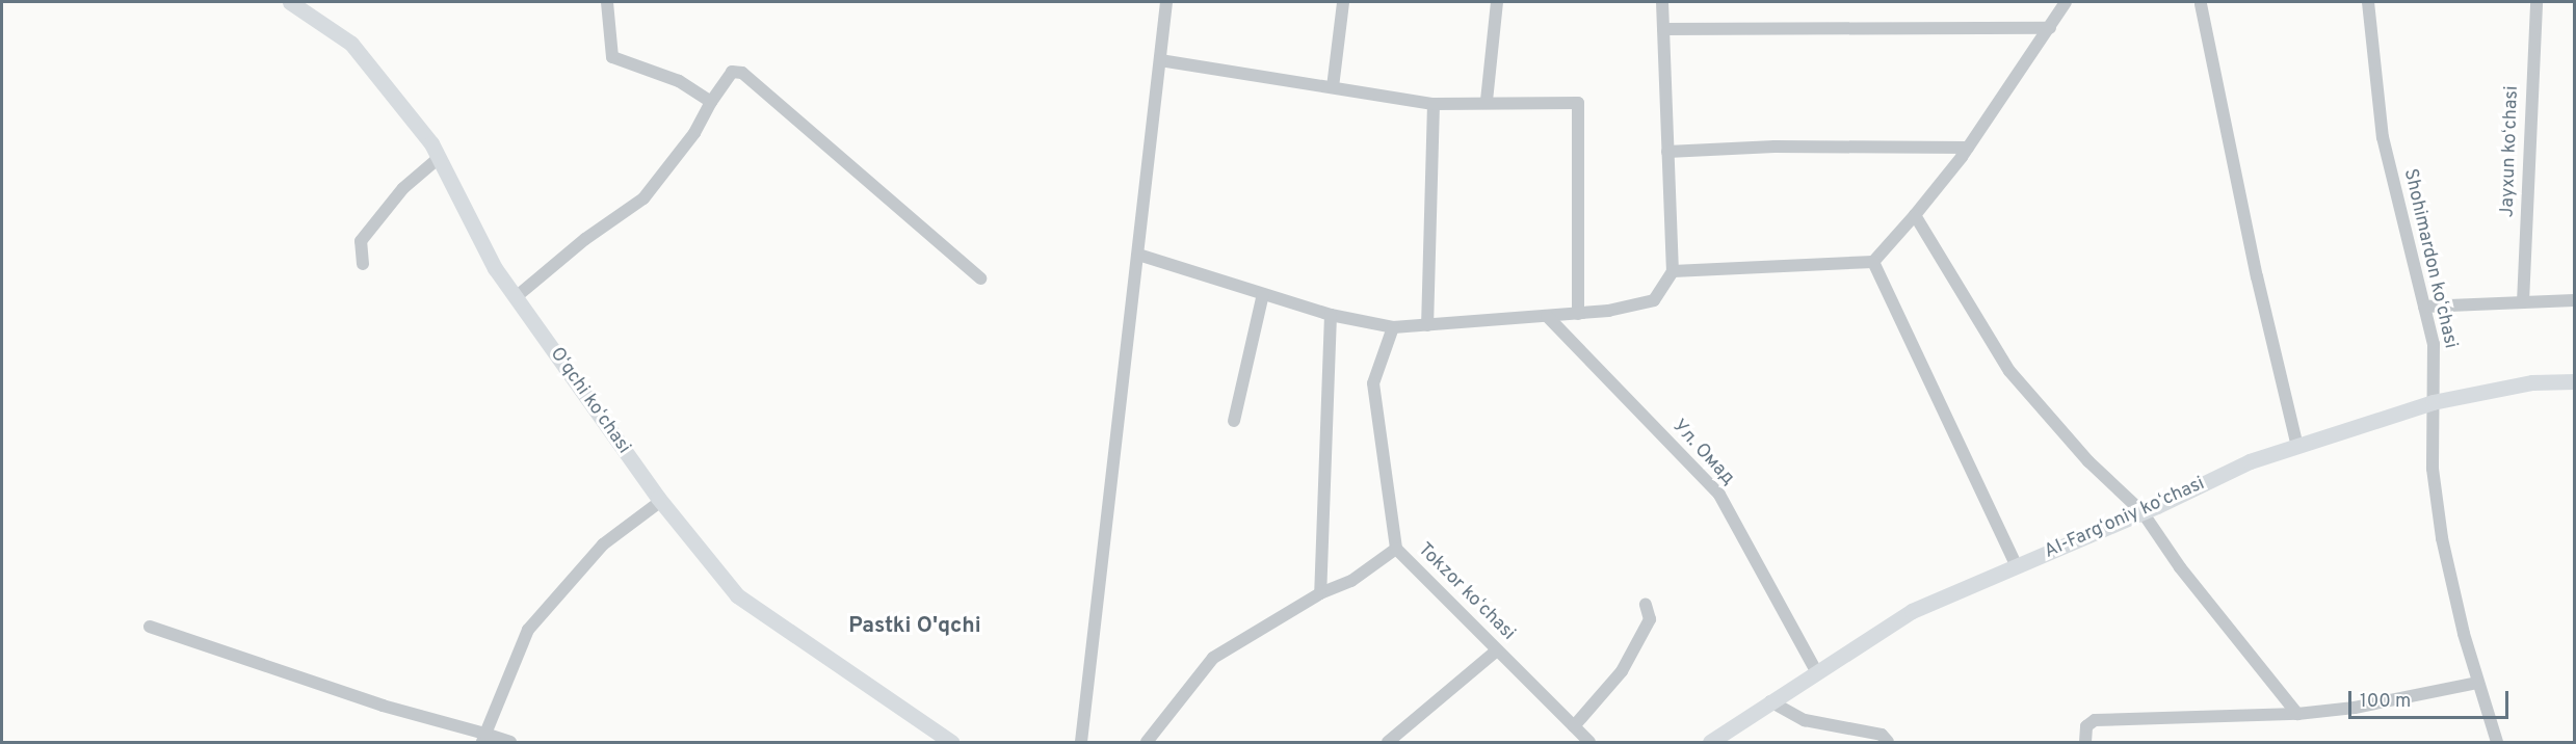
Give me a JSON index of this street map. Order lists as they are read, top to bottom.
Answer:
{
  "streets": {
    "main road": ["Oʻqchi koʻchasi", "Al-Fargʻoniy koʻchasi"],
    "street": [
      "Jayxun koʻchasi",
      "Shohimardon koʻchasi",
      "Ул. Омад",
      "Tokzor koʻchasi"
    ]
  },
  "crossings": [
    ["Shohimardon koʻchasi", "Al-Fargʻoniy koʻchasi"],
    ["Ул. Омад", "Al-Fargʻoniy koʻchasi"]
  ],
  "districts": ["Pastki O'qchi"],
  "scale_bar": "100 m"
}
